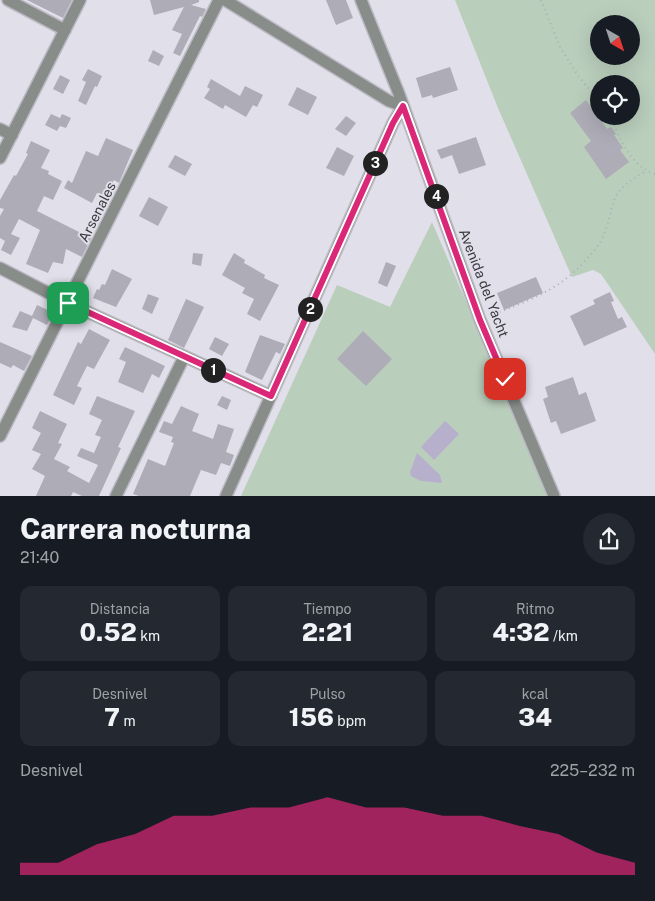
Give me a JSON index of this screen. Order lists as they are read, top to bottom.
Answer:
{
  "streets": {
    "street": ["Arsenales", "Avenida del Yacht"]
  },
  "north": "bottom right",
  "page": {
    "pins": [
      "3",
      "4",
      "2",
      "1"
    ],
    "heading": ["Carrera nocturna", "21:40"],
    "stats": [
      ["Distancia", "0.52 km"],
      ["Tiempo", "2:21"],
      ["Ritmo", "4:32 /km"],
      ["Desnivel", "7 m"],
      ["Pulso", "156 bpm"],
      ["kcal", "34"]
    ],
    "chart": ["Desnivel", "225–232 m"]
  }
}
